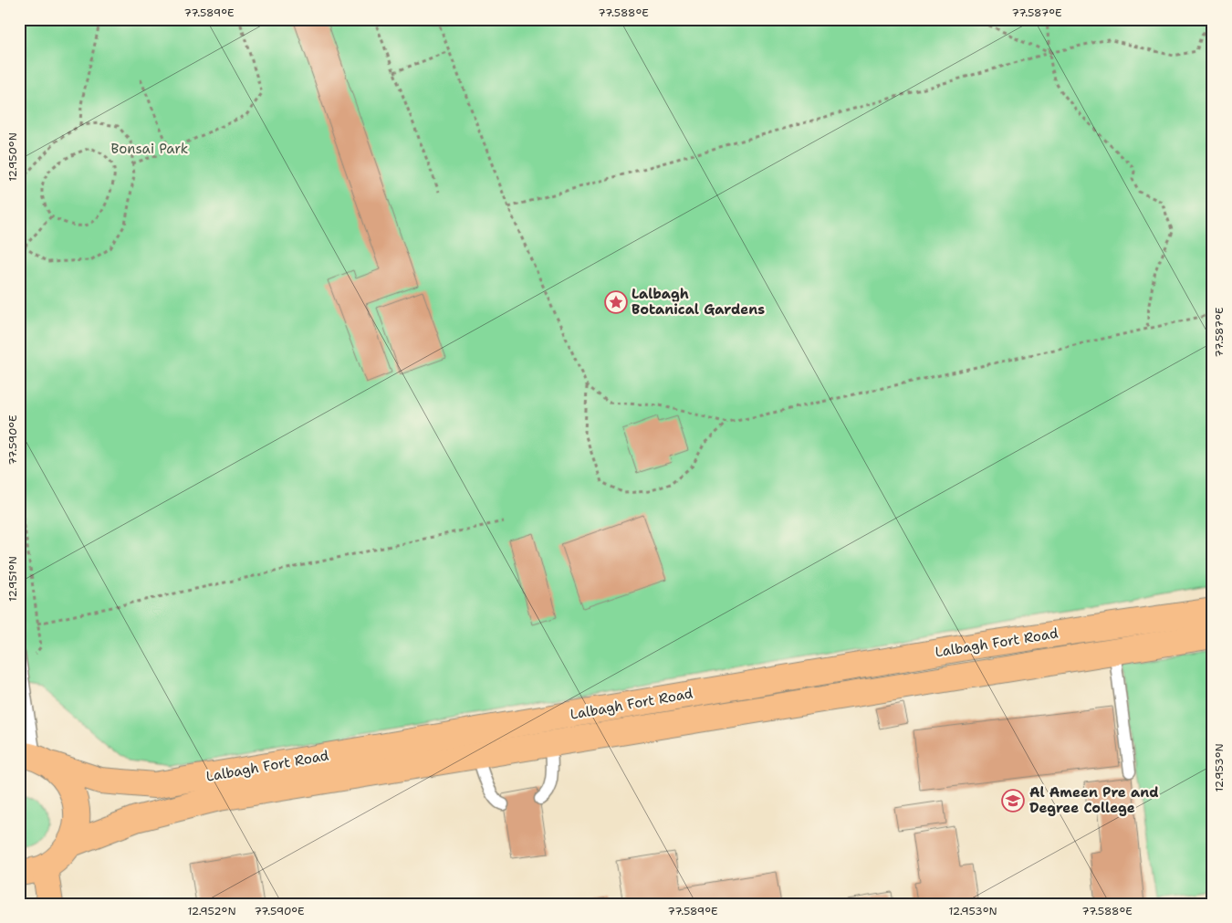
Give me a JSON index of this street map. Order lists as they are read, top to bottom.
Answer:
{
  "streets": {
    "main road": ["Lalbagh Fort Road"]
  },
  "parks": ["Bonsai Park"],
  "places": {
    "place": ["Lalbagh Botanical Gardens"],
    "school or university": ["Al Ameen Pre and Degree College"]
  },
  "coordinates": [
    "77.589°E",
    "77.588°E",
    "77.587°E",
    "12.950°N",
    "77.590°E",
    "12.951°N",
    "12.953°N",
    "12.952°N"
  ]
}
